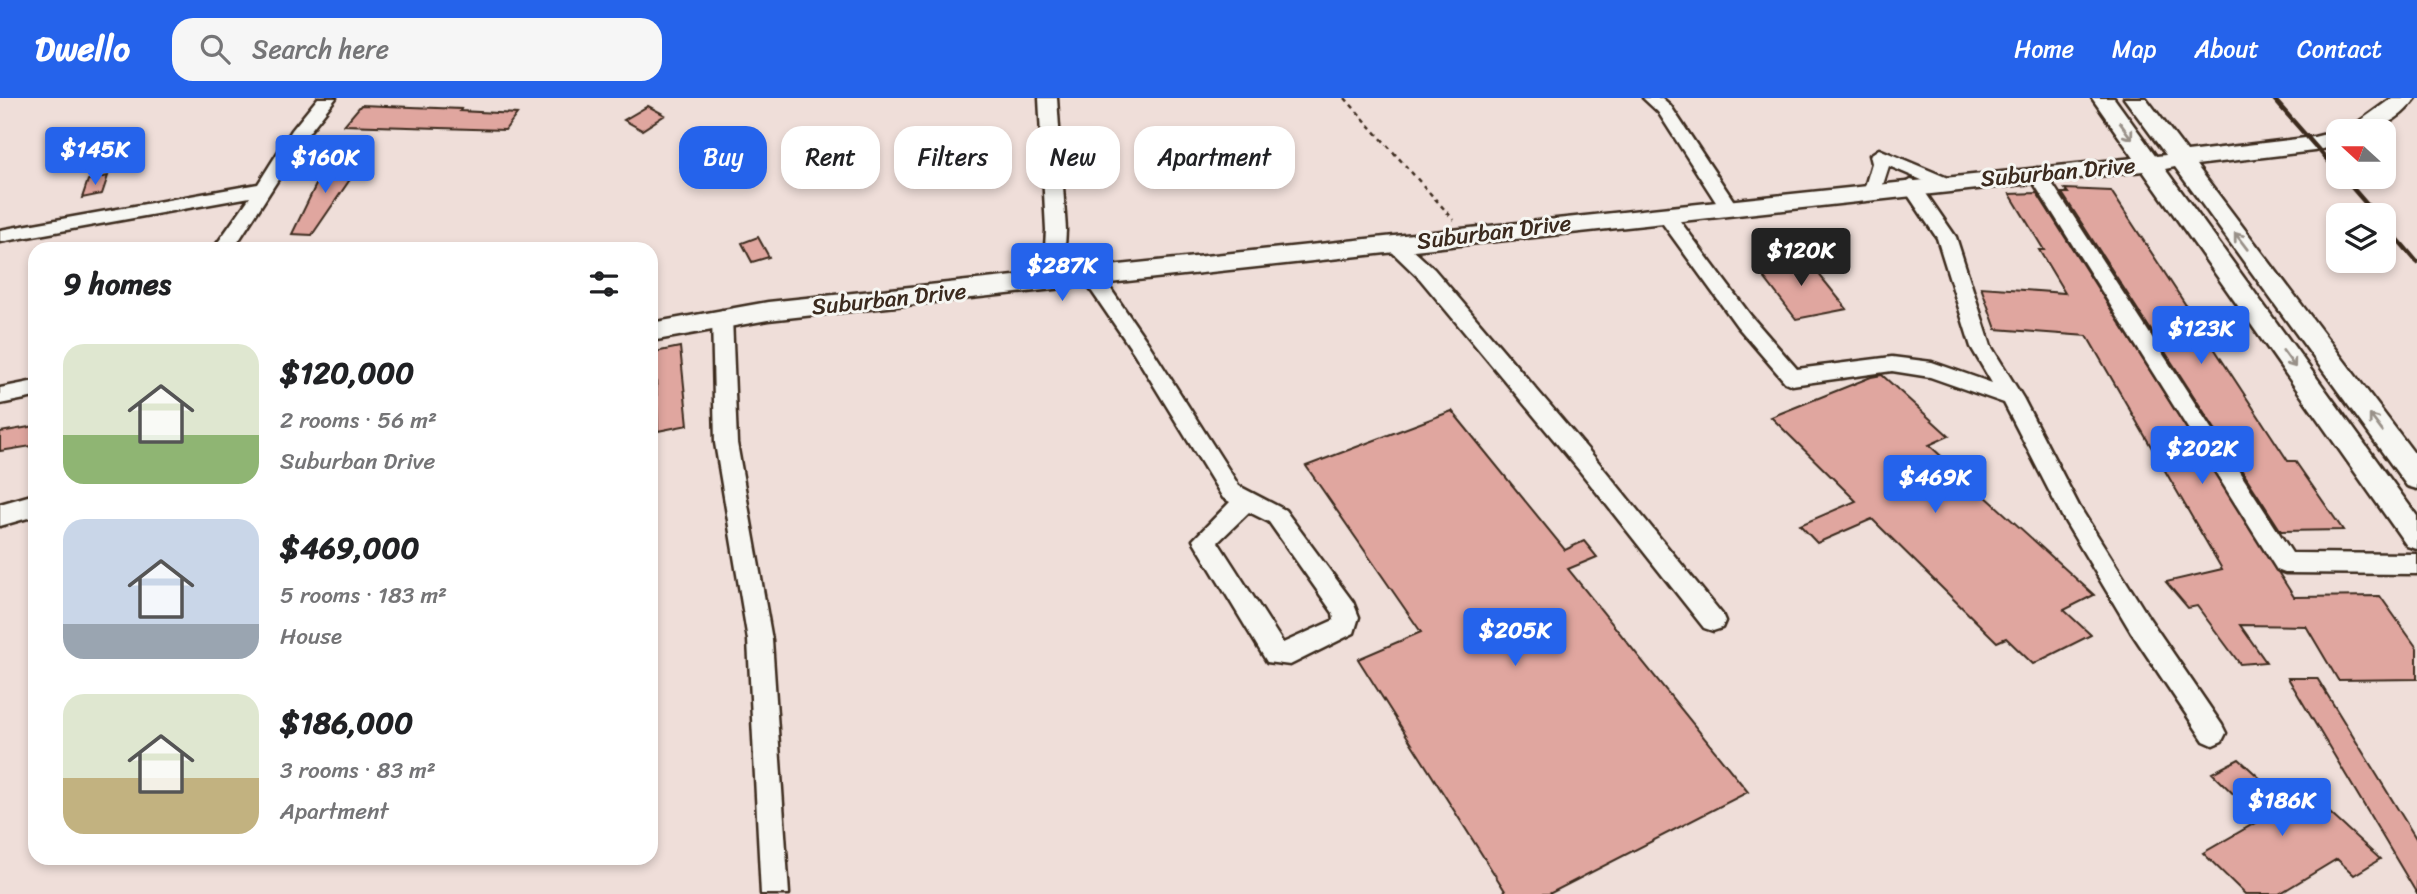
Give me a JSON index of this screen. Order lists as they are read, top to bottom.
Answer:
{
  "streets": {
    "main road": ["Suburban Drive"]
  },
  "north": "left",
  "page": {
    "header": "Dwello",
    "search": "Search here",
    "nav": [
      "Home",
      "Map",
      "About",
      "Contact"
    ],
    "chip": [
      "Buy",
      "Rent",
      "Filters",
      "New",
      "Apartment"
    ],
    "price": [
      "$145K",
      "$160K",
      "$120K",
      "$287K",
      "$123K",
      "$202K",
      "$469K",
      "$205K",
      "$186K"
    ],
    "heading": "9 homes",
    "list": [
      {
        "name": "$120,000",
        "note": "2 rooms · 56 m² · Suburban Drive"
      },
      {
        "name": "$469,000",
        "note": "5 rooms · 183 m² · House"
      },
      {
        "name": "$186,000",
        "note": "3 rooms · 83 m² · Apartment"
      }
    ]
  }
}
